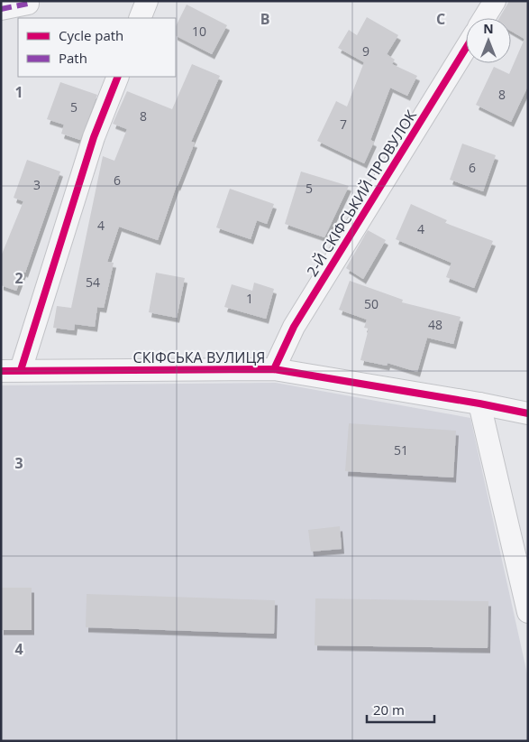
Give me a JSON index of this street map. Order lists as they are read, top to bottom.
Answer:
{
  "streets": {
    "street": ["2-Й СКІФСЬКИЙ ПРОВУЛОК", "СКІФСЬКА ВУЛИЦЯ"]
  },
  "crossings": [
    ["2-Й СКІФСЬКИЙ ПРОВУЛОК", "СКІФСЬКА ВУЛИЦЯ"]
  ],
  "house_numbers": [
    "10",
    "9",
    "8",
    "5",
    "8",
    "7",
    "6",
    "6",
    "3",
    "5",
    "4",
    "4",
    "54",
    "1",
    "50",
    "48",
    "51"
  ],
  "legend": ["Cycle path", "Path"],
  "scale_bar": "20 m",
  "north": "top",
  "grid": {
    "columns": ["B", "C"],
    "rows": [
      "1",
      "2",
      "3",
      "4"
    ]
  }
}
